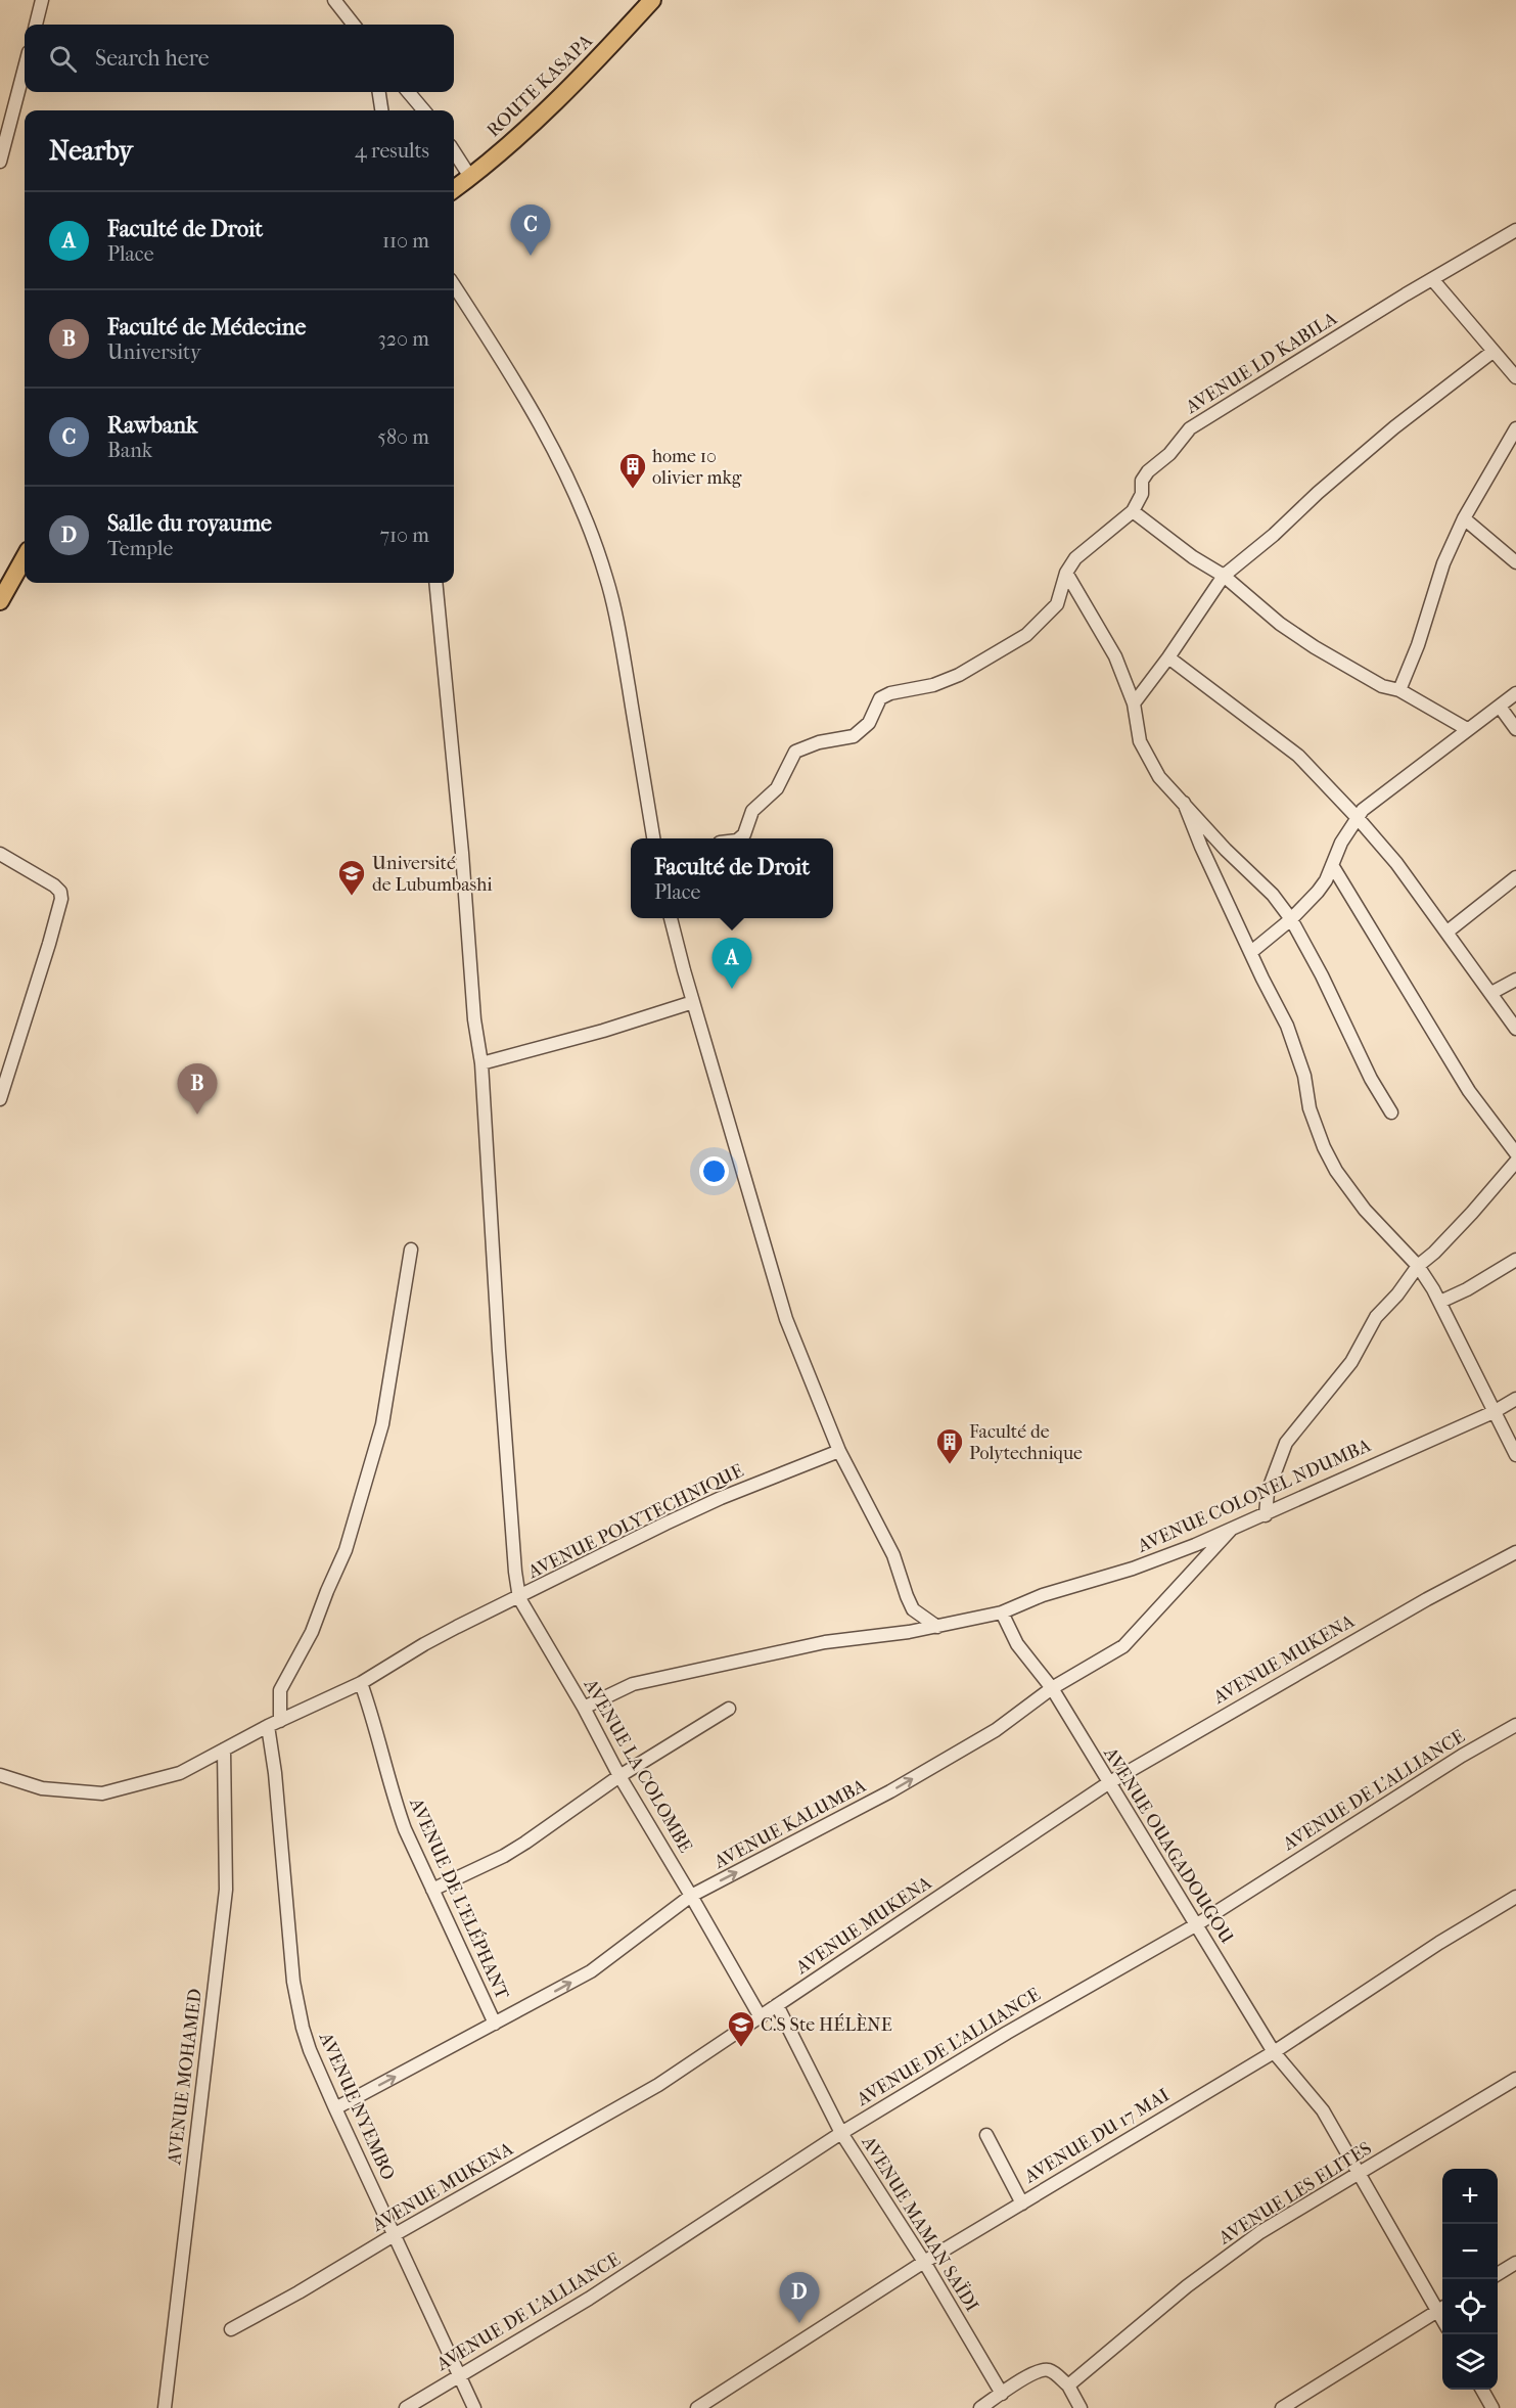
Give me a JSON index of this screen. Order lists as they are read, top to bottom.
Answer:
{
  "streets": {
    "main road": ["ROUTE KASAPA"],
    "street": [
      "AVENUE LD KABILA",
      "AVENUE COLONEL NDUMBA",
      "AVENUE POLYTECHNIQUE",
      "AVENUE MUKENA",
      "AVENUE LA COLOMBE",
      "AVENUE DE L'ALLIANCE",
      "AVENUE KALUMBA",
      "AVENUE OUAGADOUGOU",
      "AVENUE DE L'ELÉPHANT",
      "AVENUE MOHAMED",
      "AVENUE NYEMBO",
      "AVENUE DU 17 MAI",
      "AVENUE LES ELITES",
      "AVENUE MAMAN SAÏDI"
    ]
  },
  "crossings": [
    ["AVENUE COLONEL NDUMBA", "AVENUE KALUMBA"],
    ["AVENUE COLONEL NDUMBA", "AVENUE OUAGADOUGOU"],
    ["AVENUE POLYTECHNIQUE", "AVENUE LA COLOMBE"],
    ["AVENUE POLYTECHNIQUE", "AVENUE DE L'ELÉPHANT"],
    ["AVENUE POLYTECHNIQUE", "AVENUE MOHAMED"],
    ["AVENUE POLYTECHNIQUE", "AVENUE NYEMBO"],
    ["AVENUE MUKENA", "AVENUE LA COLOMBE"],
    ["AVENUE MUKENA", "AVENUE OUAGADOUGOU"],
    ["AVENUE MUKENA", "AVENUE NYEMBO"],
    ["AVENUE MUKENA", "AVENUE MAMAN SAÏDI"],
    ["AVENUE LA COLOMBE", "AVENUE KALUMBA"],
    ["AVENUE DE L'ALLIANCE", "AVENUE OUAGADOUGOU"],
    ["AVENUE DE L'ALLIANCE", "AVENUE NYEMBO"],
    ["AVENUE DE L'ALLIANCE", "AVENUE MAMAN SAÏDI"],
    ["AVENUE KALUMBA", "AVENUE OUAGADOUGOU"],
    ["AVENUE KALUMBA", "AVENUE DE L'ELÉPHANT"],
    ["AVENUE KALUMBA", "AVENUE NYEMBO"],
    ["AVENUE OUAGADOUGOU", "AVENUE DU 17 MAI"],
    ["AVENUE OUAGADOUGOU", "AVENUE LES ELITES"],
    ["AVENUE DU 17 MAI", "AVENUE MAMAN SAÏDI"]
  ],
  "one_way": ["AVENUE KALUMBA"],
  "places": {
    "building": ["home 10 olivier mkg", "Faculté de Polytechnique"],
    "school or university": ["Université de Lubumbashi", "C.S Ste HÉLÈNE"]
  },
  "page": {
    "search": "Search here",
    "heading": ["Nearby", "4 results"],
    "list": [
      {
        "mark": "A",
        "name": "Faculté de Droit",
        "note": "Place",
        "value": "110 m"
      },
      {
        "mark": "B",
        "name": "Faculté de Médecine",
        "note": "University",
        "value": "320 m"
      },
      {
        "mark": "C",
        "name": "Rawbank",
        "note": "Bank",
        "value": "580 m"
      },
      {
        "mark": "D",
        "name": "Salle du royaume",
        "note": "Temple",
        "value": "710 m"
      }
    ],
    "pins": [
      "C",
      "A",
      "B",
      "D"
    ],
    "popup": ["Faculté de Droit", "Place"],
    "map_buttons": ["+", "−"]
  }
}
